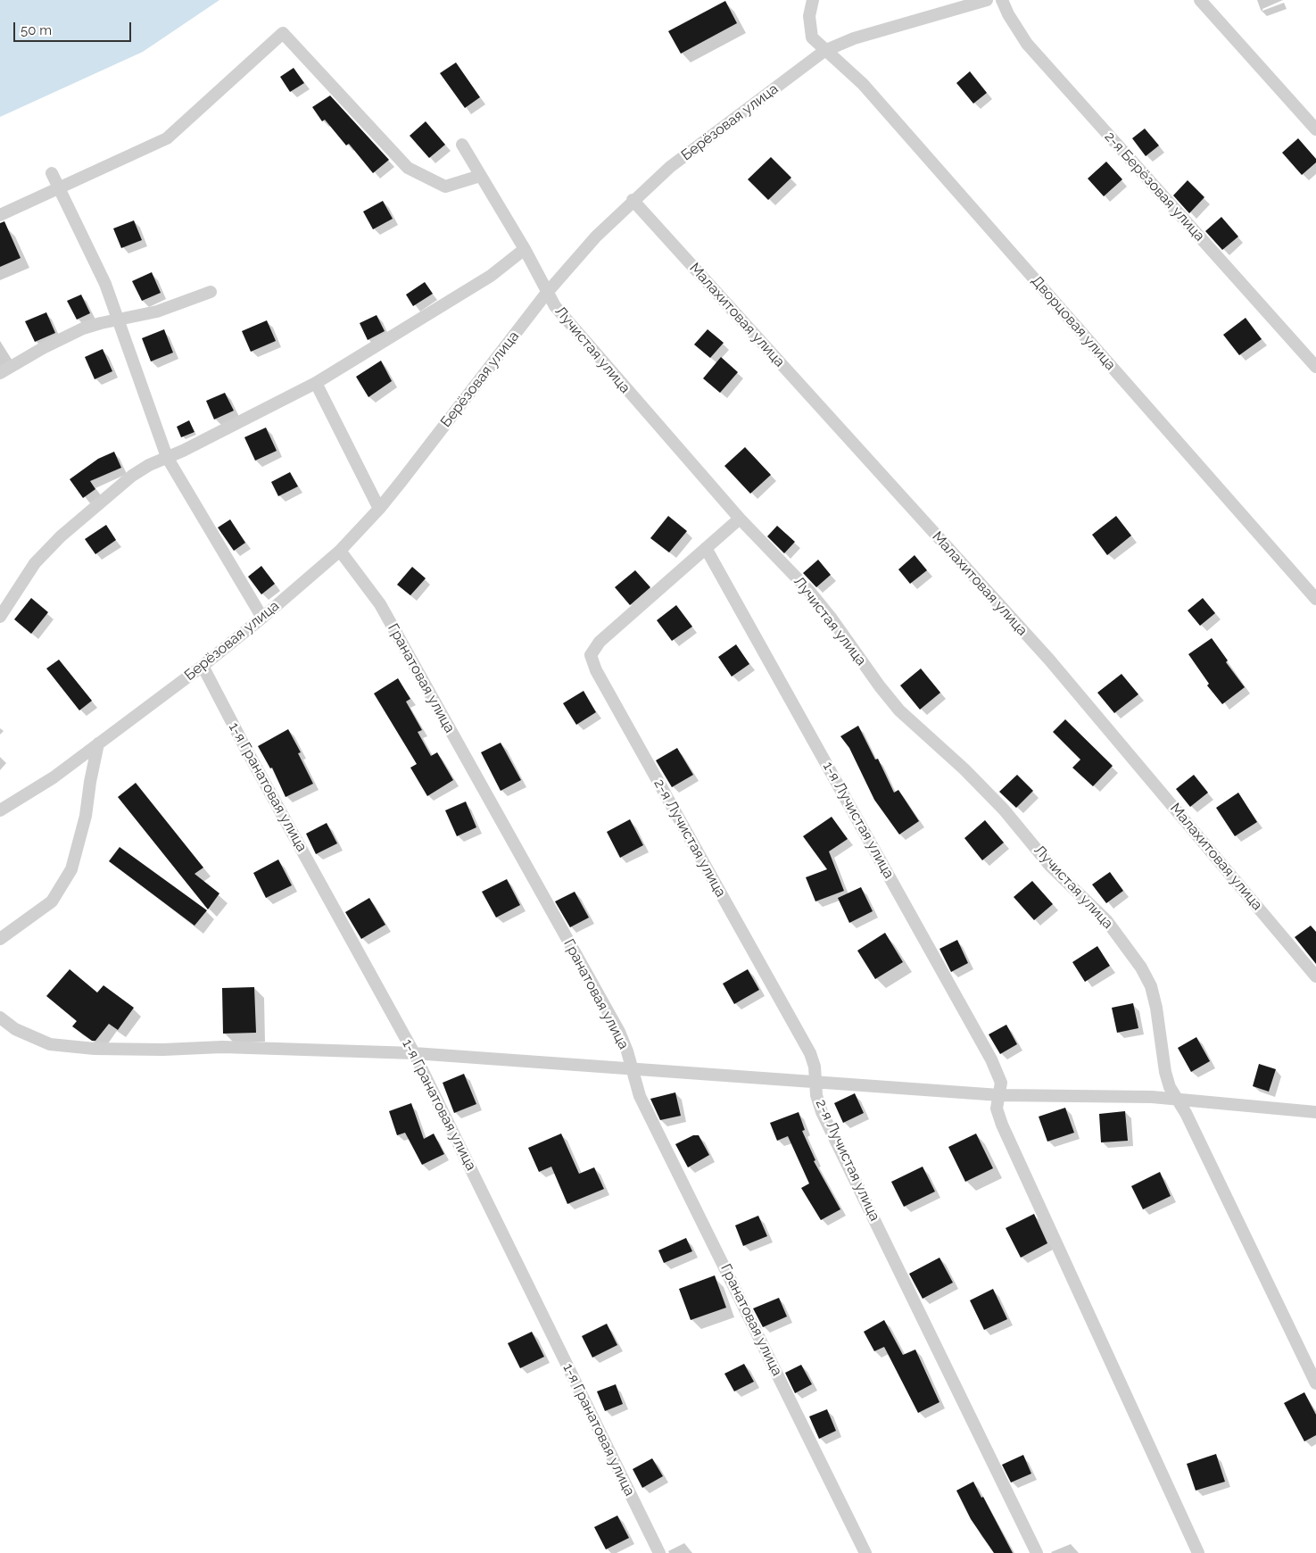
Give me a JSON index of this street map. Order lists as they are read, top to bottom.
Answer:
{
  "streets": {
    "street": [
      "Берёзовая улица",
      "2-я Берёзовая улица",
      "Малахитовая улица",
      "Дворцовая улица",
      "Лучистая улица",
      "Гранатовая улица",
      "1-я Гранатовая улица",
      "1-я Лучистая улица",
      "2-я Лучистая улица"
    ]
  },
  "crossings": [
    ["Берёзовая улица", "Малахитовая улица"],
    ["Берёзовая улица", "Дворцовая улица"],
    ["Берёзовая улица", "Лучистая улица"],
    ["Берёзовая улица", "Гранатовая улица"],
    ["Берёзовая улица", "1-я Гранатовая улица"],
    ["1-я Лучистая улица", "2-я Лучистая улица"]
  ],
  "scale_bar": "50 m"
}
